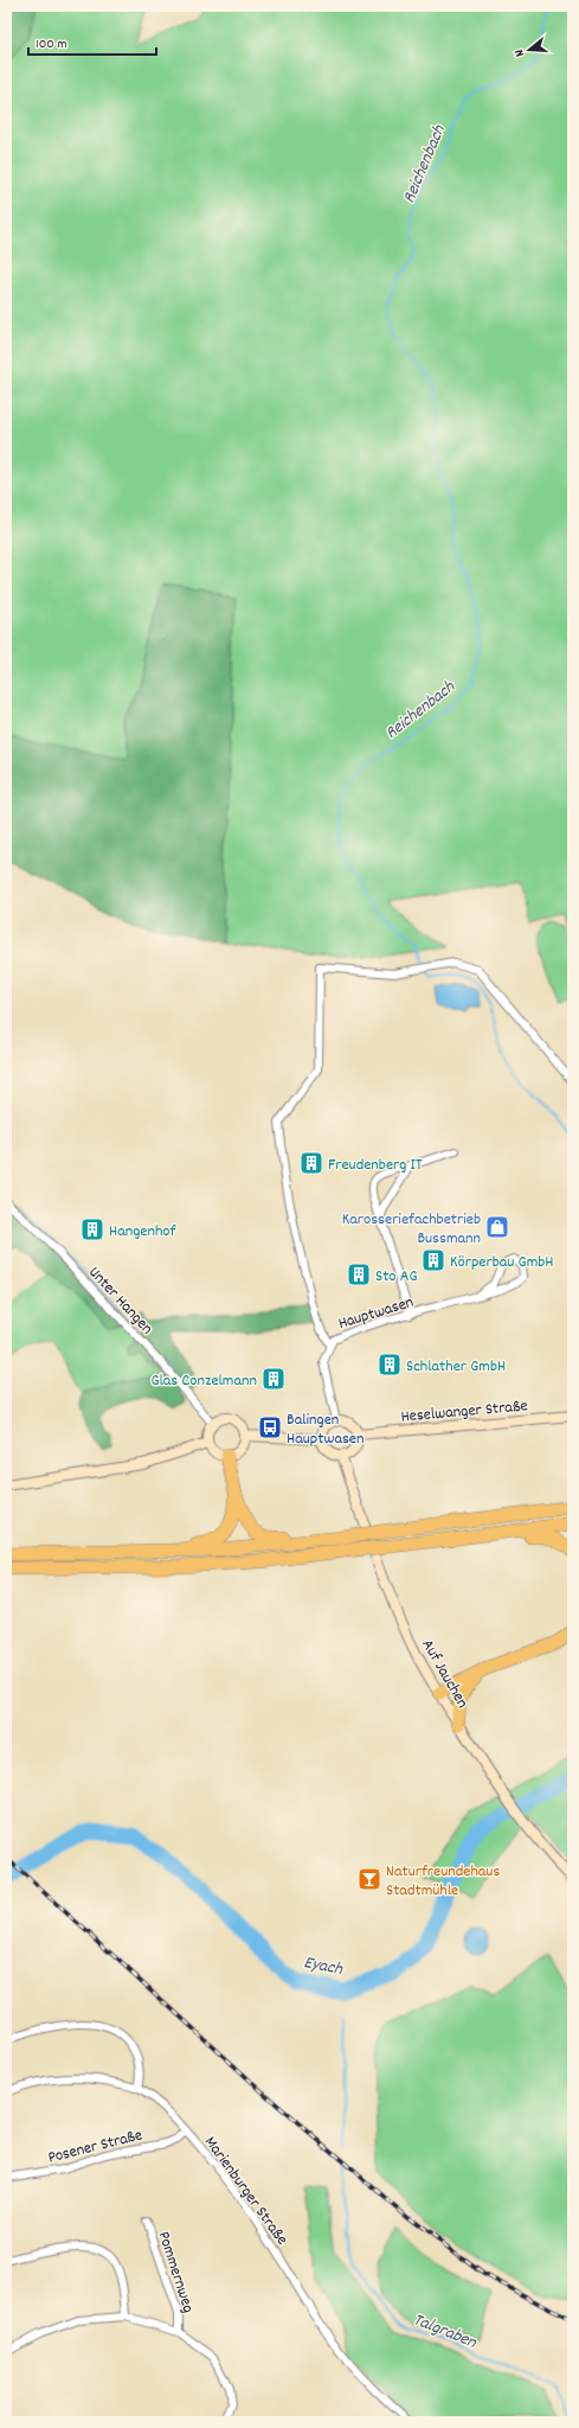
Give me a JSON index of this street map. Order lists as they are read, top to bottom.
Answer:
{
  "streets": {
    "street": [
      "Unter Hangen",
      "Hauptwasen",
      "Heselwanger Straße",
      "Auf Jauchen",
      "Posener Straße",
      "Marienburger Straße",
      "Pommernweg"
    ]
  },
  "crossings": [
    ["Hauptwasen", "Heselwanger Straße"],
    ["Hauptwasen", "Auf Jauchen"],
    ["Heselwanger Straße", "Auf Jauchen"],
    ["Posener Straße", "Marienburger Straße"]
  ],
  "water": ["Reichenbach", "Eyach", "Talgraben"],
  "places": {
    "building": [
      "Freudenberg IT",
      "Hangenhof",
      "Körperbau GmbH",
      "Sto AG",
      "Schlather GmbH",
      "Glas Conzelmann"
    ],
    "shop": ["Karosseriefachbetrieb Bussmann"],
    "bus stop": ["Balingen Hauptwasen"],
    "bar": ["Naturfreundehaus Stadtmühle"]
  },
  "scale_bar": "100 m",
  "north": "left"
}
